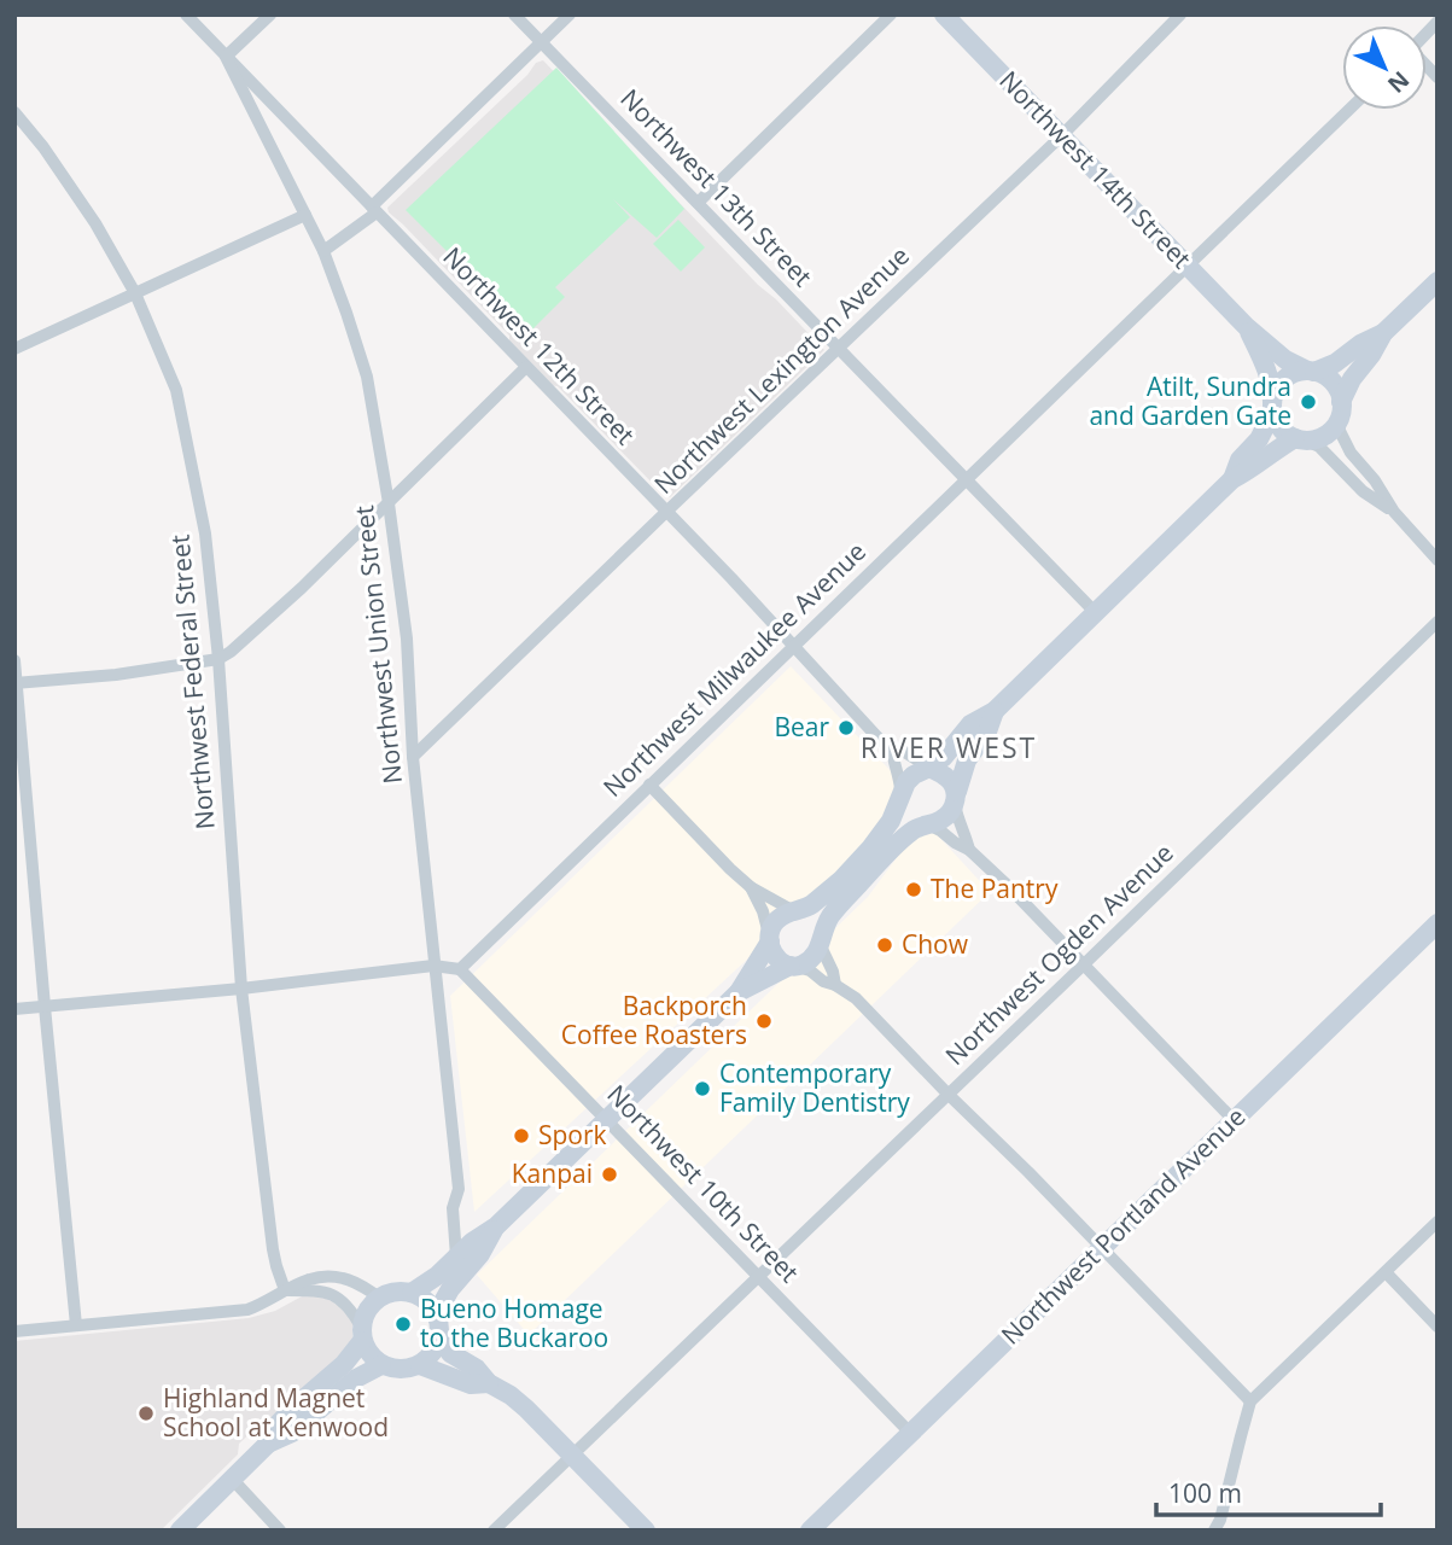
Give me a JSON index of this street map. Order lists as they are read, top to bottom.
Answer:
{
  "streets": {
    "main road": ["Northwest 14th Street", "Northwest Portland Avenue"],
    "street": [
      "Northwest 13th Street",
      "Northwest 12th Street",
      "Northwest Lexington Avenue",
      "Northwest Union Street",
      "Northwest Milwaukee Avenue",
      "Northwest Federal Street",
      "Northwest Ogden Avenue",
      "Northwest 10th Street"
    ]
  },
  "crossings": [
    ["Northwest 14th Street", "Northwest Lexington Avenue"],
    ["Northwest 14th Street", "Northwest Milwaukee Avenue"],
    ["Northwest 13th Street", "Northwest Lexington Avenue"],
    ["Northwest 13th Street", "Northwest Milwaukee Avenue"],
    ["Northwest 12th Street", "Northwest Lexington Avenue"],
    ["Northwest 12th Street", "Northwest Union Street"],
    ["Northwest 12th Street", "Northwest Milwaukee Avenue"],
    ["Northwest Lexington Avenue", "Northwest Union Street"],
    ["Northwest Milwaukee Avenue", "Northwest 10th Street"],
    ["Northwest Ogden Avenue", "Northwest 10th Street"],
    ["Northwest 10th Street", "Northwest Portland Avenue"]
  ],
  "districts": ["RIVER WEST"],
  "places": [
    "Atilt, Sundra and Garden Gate",
    "Bear",
    "The Pantry",
    "Chow",
    "Backporch Coffee Roasters",
    "Contemporary Family Dentistry",
    "Spork",
    "Kanpai",
    "Bueno Homage to the Buckaroo",
    "Highland Magnet School at Kenwood"
  ],
  "scale_bar": "100 m",
  "north": "bottom right"
}
